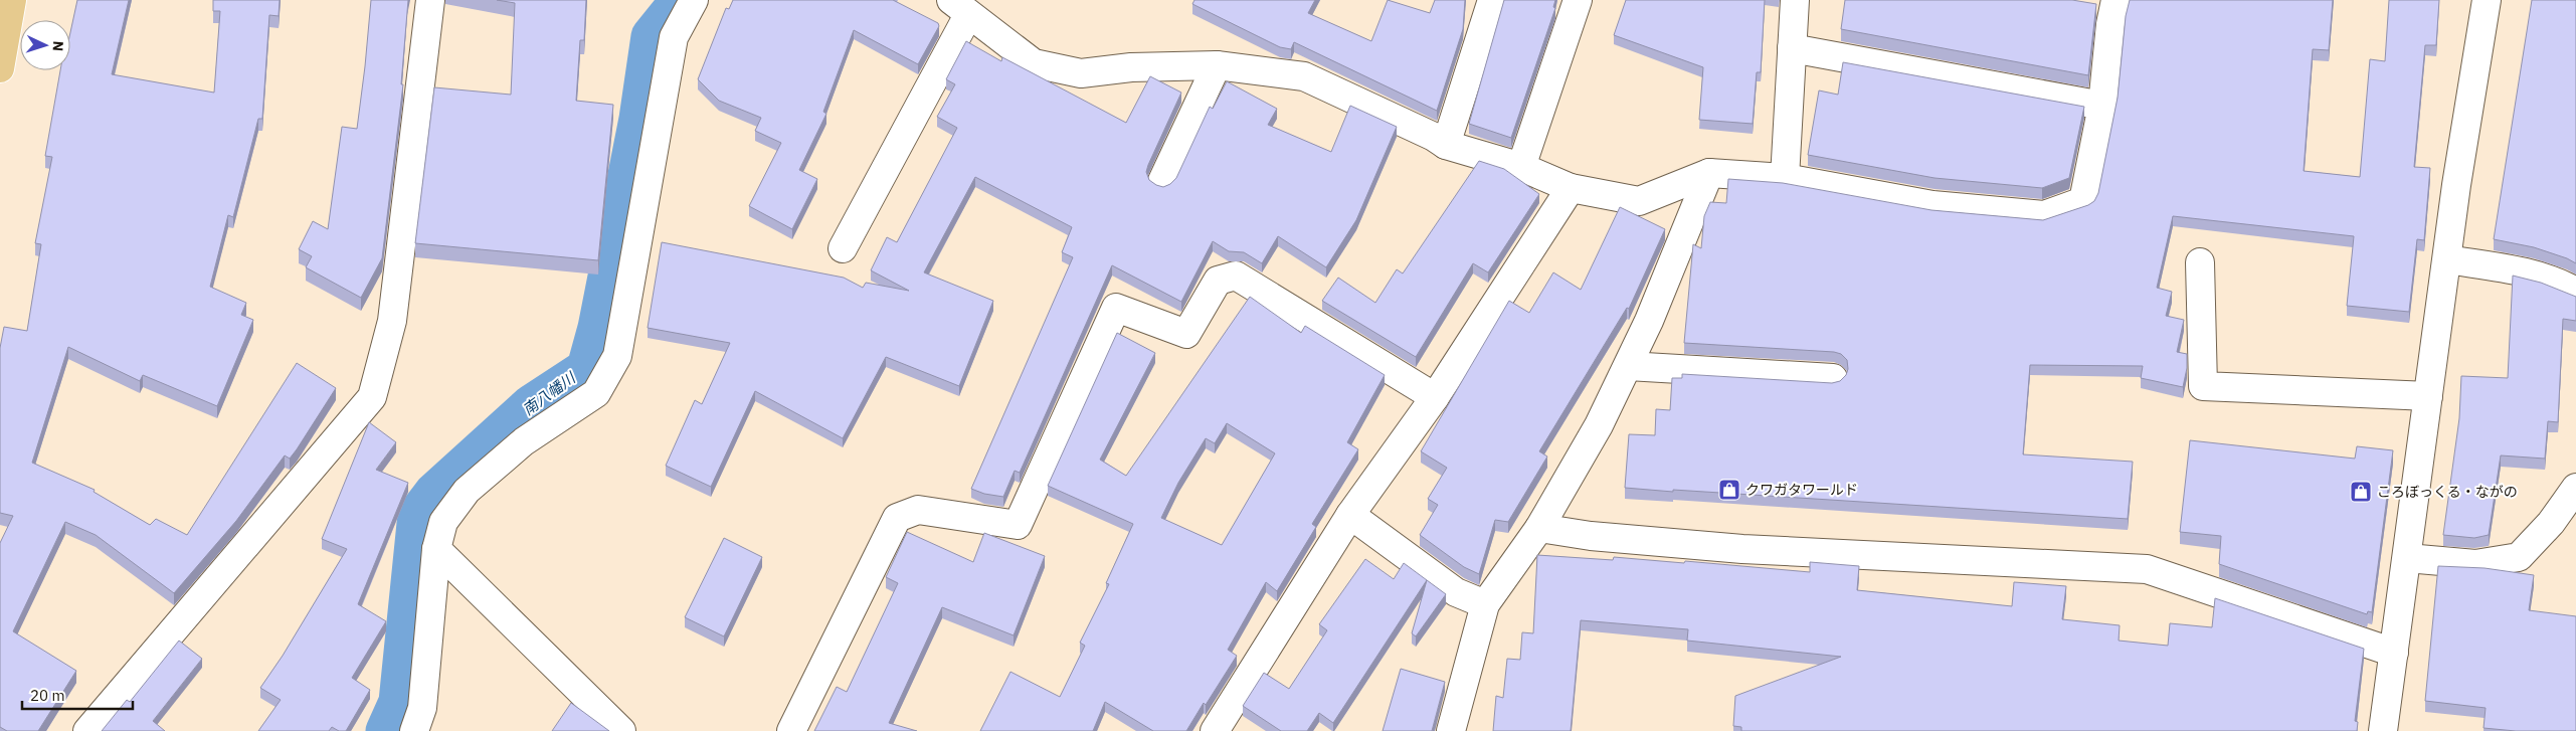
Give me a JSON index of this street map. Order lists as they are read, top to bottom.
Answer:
{
  "water": ["南八幡川"],
  "places": {
    "shop": ["クワガタワールド", "ころぼっくる・ながの"]
  },
  "scale_bar": "20 m",
  "north": "right"
}
